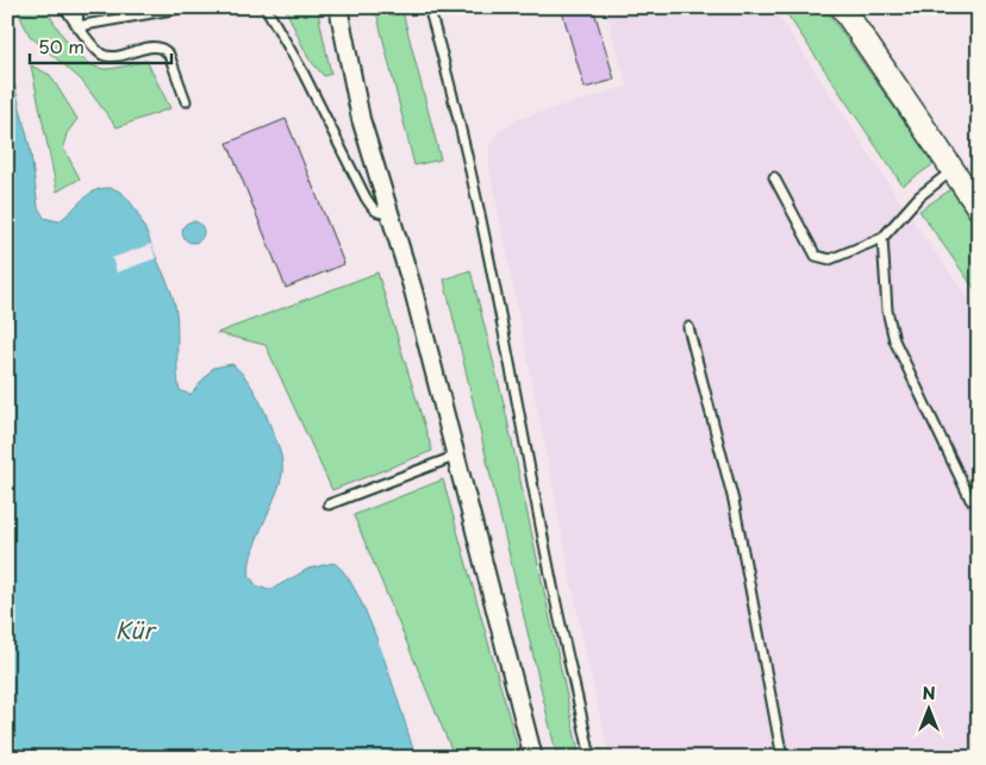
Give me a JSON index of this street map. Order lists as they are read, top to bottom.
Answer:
{
  "water": ["Kür"],
  "scale_bar": "50 m",
  "north": "top"
}
